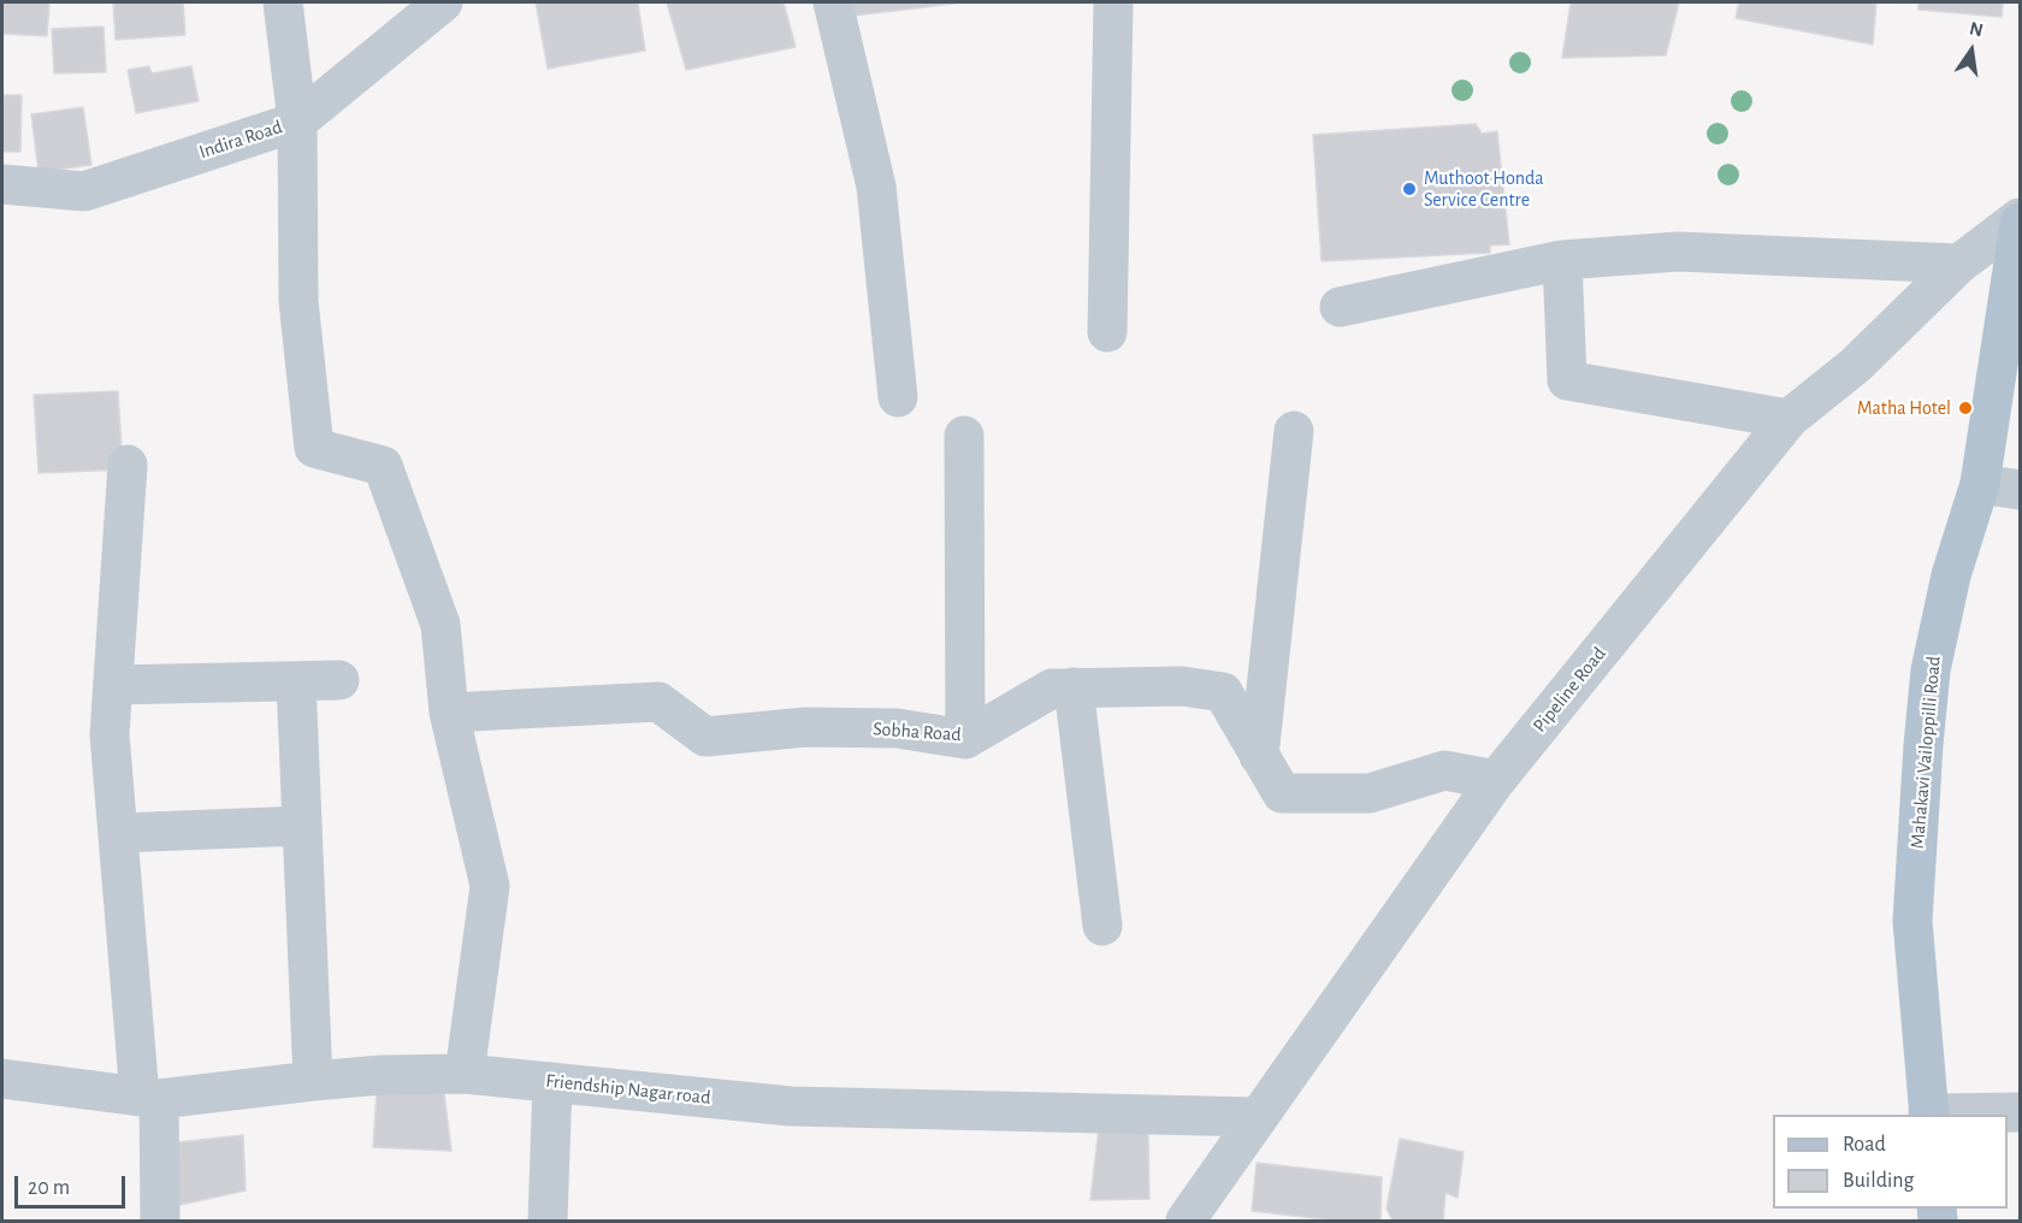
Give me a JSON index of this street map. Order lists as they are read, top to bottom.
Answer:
{
  "streets": {
    "main road": ["Mahakavi Vailoppilli Road"],
    "street": [
      "Indira Road",
      "Pipeline Road",
      "Sobha Road",
      "Friendship Nagar road"
    ]
  },
  "crossings": [
    ["Pipeline Road", "Sobha Road"],
    ["Pipeline Road", "Mahakavi Vailoppilli Road"],
    ["Pipeline Road", "Friendship Nagar road"]
  ],
  "places": ["Muthoot Honda Service Centre", "Matha Hotel"],
  "legend": ["Road", "Building"],
  "scale_bar": "20 m",
  "north": "top"
}
